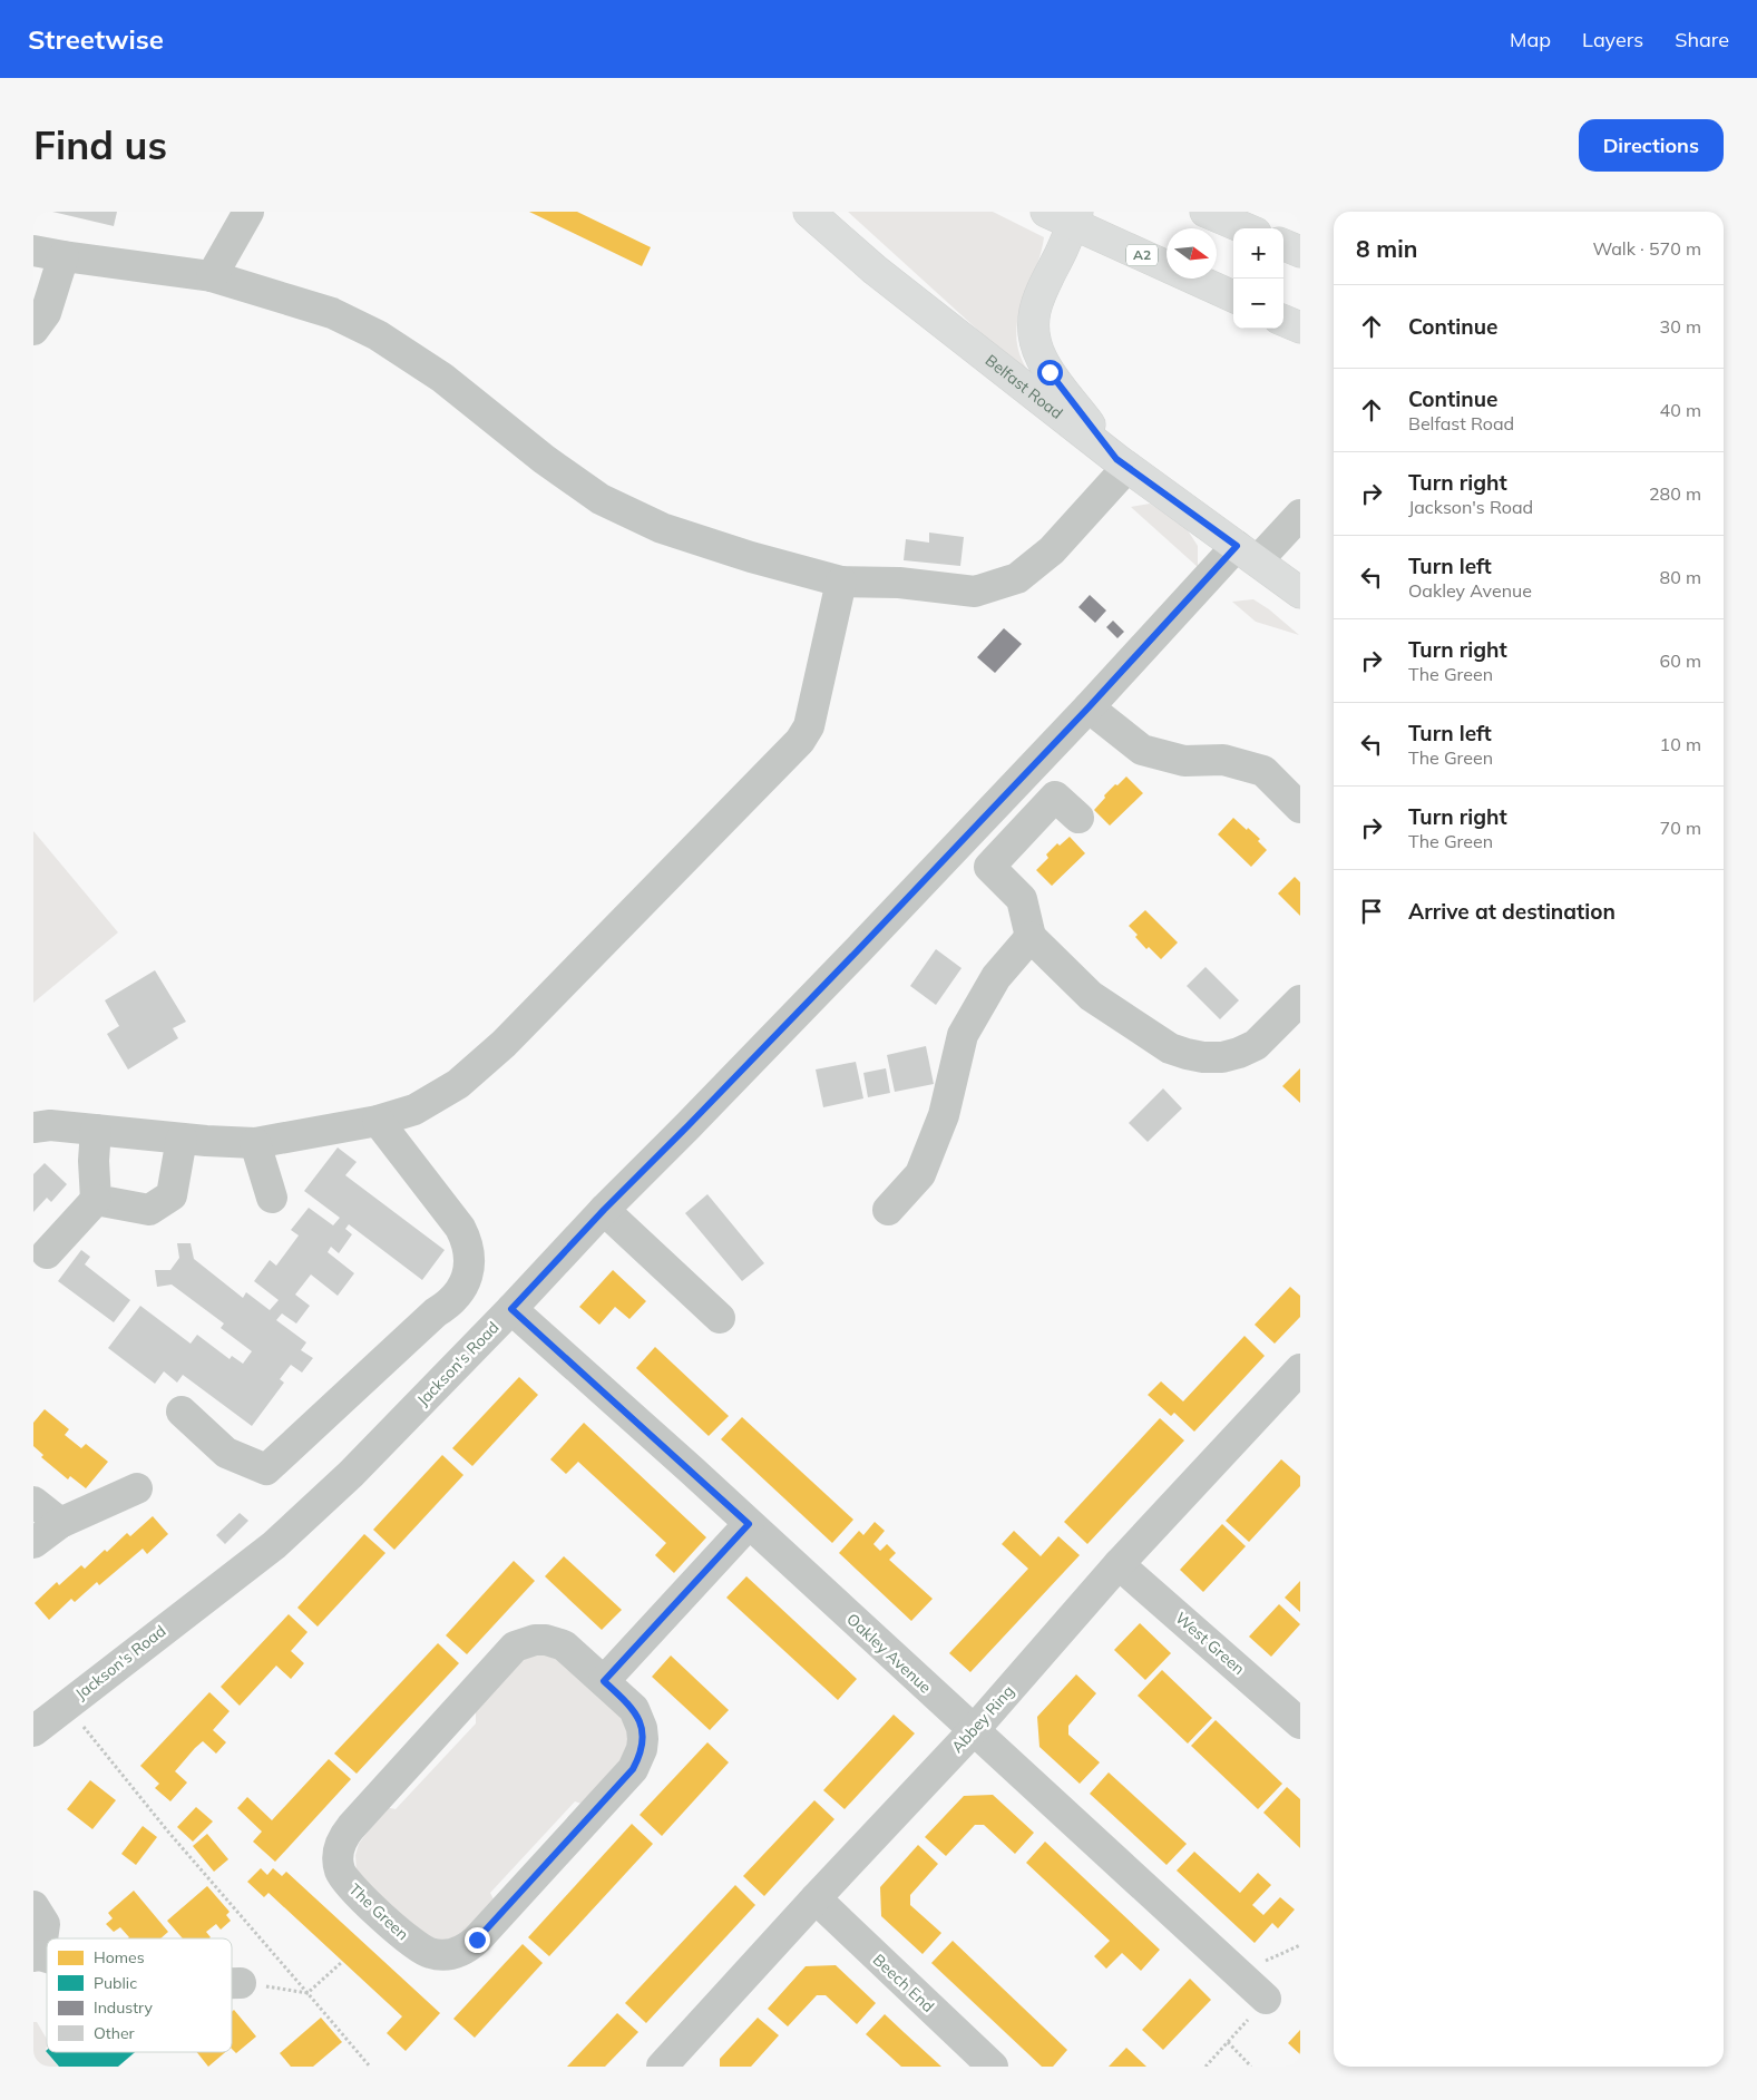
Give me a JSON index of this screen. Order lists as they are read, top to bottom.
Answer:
{
  "streets": {
    "main road": ["A2", "Belfast Road"],
    "street": [
      "Jackson's Road",
      "West Green",
      "Oakley Avenue",
      "Abbey Ring",
      "The Green",
      "Beech End"
    ]
  },
  "crossings": [
    ["Belfast Road", "Jackson's Road"],
    ["Jackson's Road", "Oakley Avenue"],
    ["West Green", "Abbey Ring"],
    ["Oakley Avenue", "Abbey Ring"],
    ["Abbey Ring", "Beech End"]
  ],
  "legend": [
    "Homes",
    "Public",
    "Industry",
    "Other"
  ],
  "north": "right",
  "page": {
    "header": "Streetwise",
    "nav": ["Map", "Layers", "Share"],
    "buttons": "Directions",
    "title": "Find us",
    "heading": ["8 min", "Walk · 570 m"],
    "map_buttons": ["+", "−"],
    "list": [
      ["Continue", "30 m"],
      ["Continue", "Belfast Road", "40 m"],
      ["Turn right", "Jackson's Road", "280 m"],
      ["Turn left", "Oakley Avenue", "80 m"],
      ["Turn right", "The Green", "60 m"],
      ["Turn left", "The Green", "10 m"],
      ["Turn right", "The Green", "70 m"],
      "Arrive at destination"
    ]
  }
}
